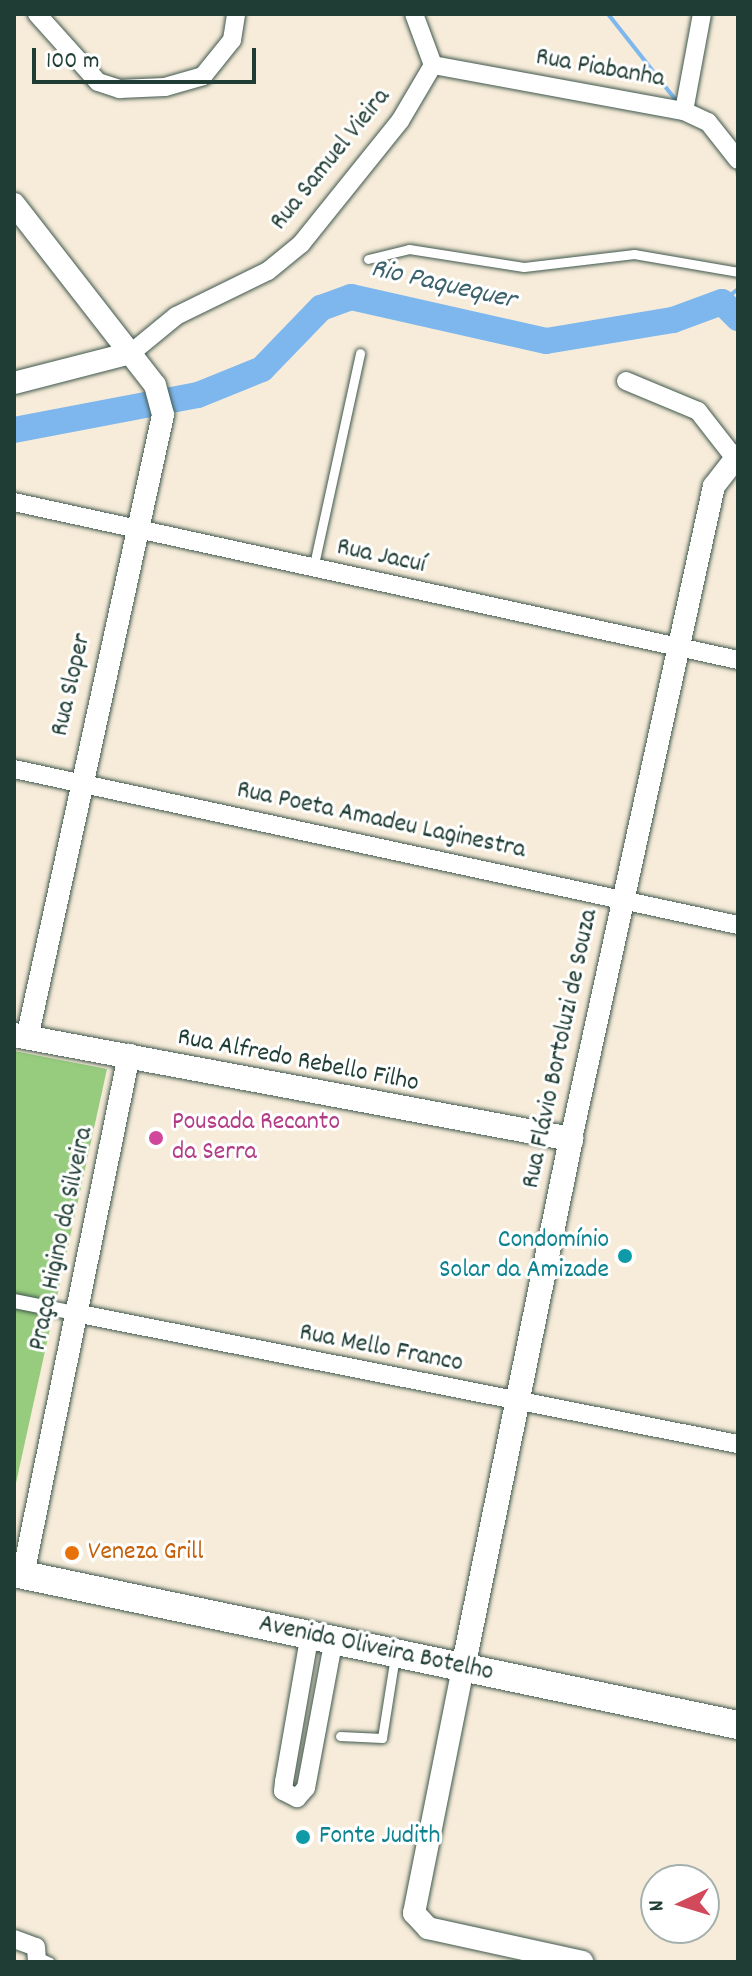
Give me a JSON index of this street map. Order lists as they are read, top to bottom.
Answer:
{
  "streets": {
    "main road": ["Rua Flávio Bortoluzi de Souza", "Rua Alfredo Rebello Filho", "Avenida Oliveira Botelho"],
    "street": [
      "Rua Piabanha",
      "Rua Samuel Vieira",
      "Rua Jacuí",
      "Rua Sloper",
      "Rua Poeta Amadeu Laginestra",
      "Praça Higino da Silveira",
      "Rua Mello Franco"
    ]
  },
  "crossings": [
    ["Rua Piabanha", "Rua Samuel Vieira"],
    ["Rua Samuel Vieira", "Rua Sloper"],
    ["Rua Jacuí", "Rua Sloper"],
    ["Rua Jacuí", "Rua Flávio Bortoluzi de Souza"],
    ["Rua Sloper", "Rua Poeta Amadeu Laginestra"],
    ["Rua Sloper", "Rua Alfredo Rebello Filho"],
    ["Rua Poeta Amadeu Laginestra", "Rua Flávio Bortoluzi de Souza"],
    ["Rua Flávio Bortoluzi de Souza", "Rua Alfredo Rebello Filho"],
    ["Rua Flávio Bortoluzi de Souza", "Rua Mello Franco"],
    ["Rua Flávio Bortoluzi de Souza", "Avenida Oliveira Botelho"],
    ["Rua Alfredo Rebello Filho", "Praça Higino da Silveira"],
    ["Praça Higino da Silveira", "Rua Mello Franco"],
    ["Praça Higino da Silveira", "Avenida Oliveira Botelho"]
  ],
  "water": ["Rio Paquequer"],
  "places": [
    "Pousada Recanto da Serra",
    "Condomínio Solar da Amizade",
    "Veneza Grill",
    "Fonte Judith"
  ],
  "scale_bar": "100 m",
  "north": "left"
}
